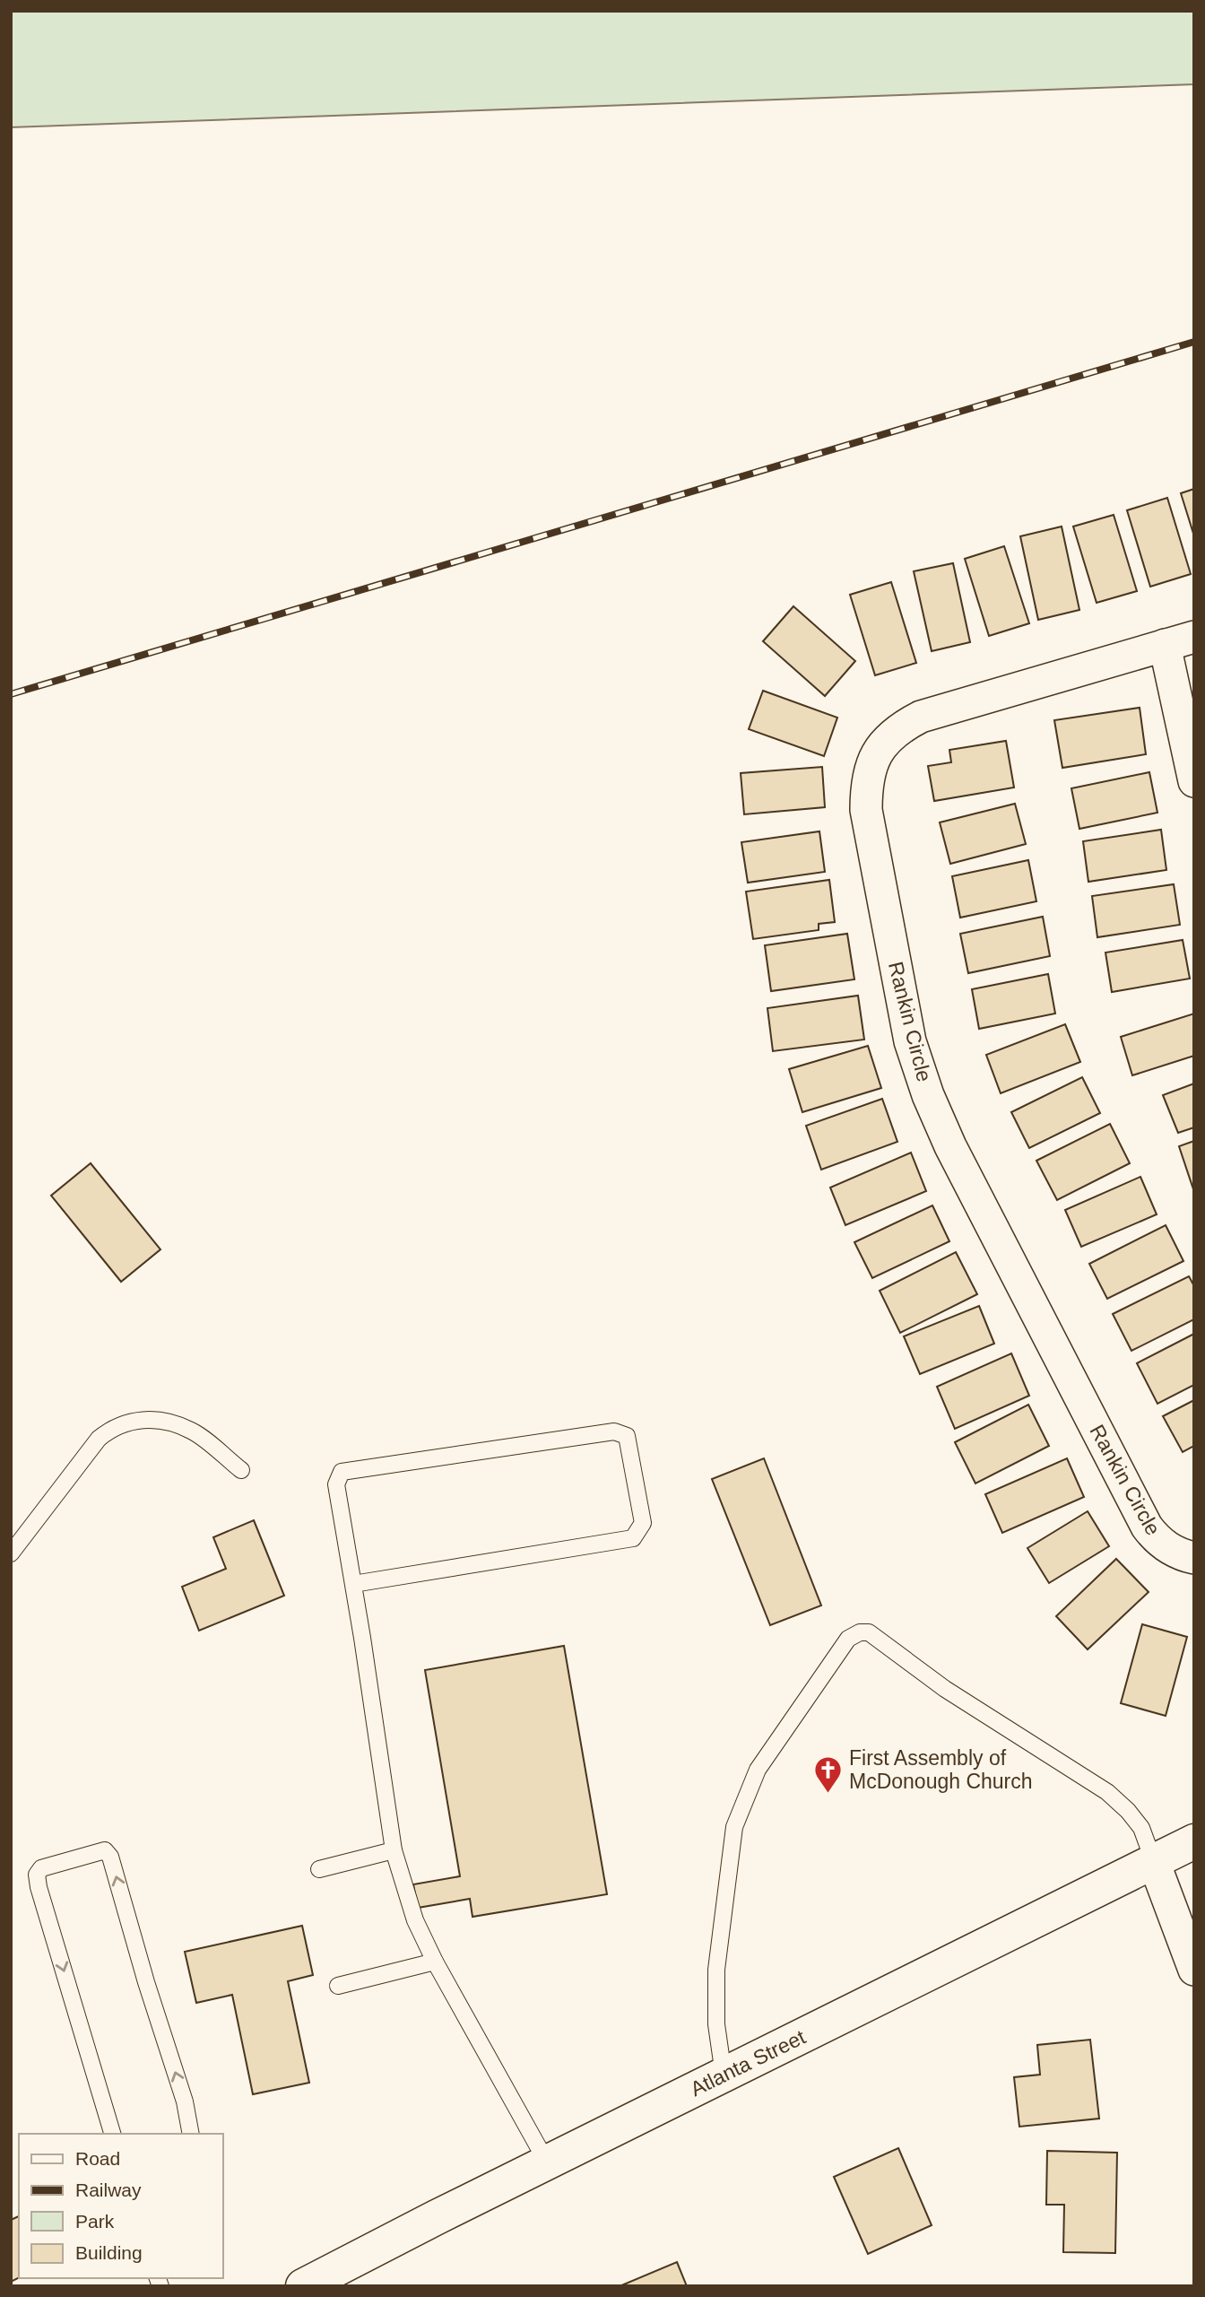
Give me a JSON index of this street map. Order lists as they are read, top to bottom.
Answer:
{
  "streets": {
    "main road": ["Atlanta Street"],
    "street": ["Rankin Circle"]
  },
  "places": {
    "church": ["First Assembly of McDonough Church"]
  },
  "legend": [
    "Road",
    "Railway",
    "Park",
    "Building"
  ]
}
